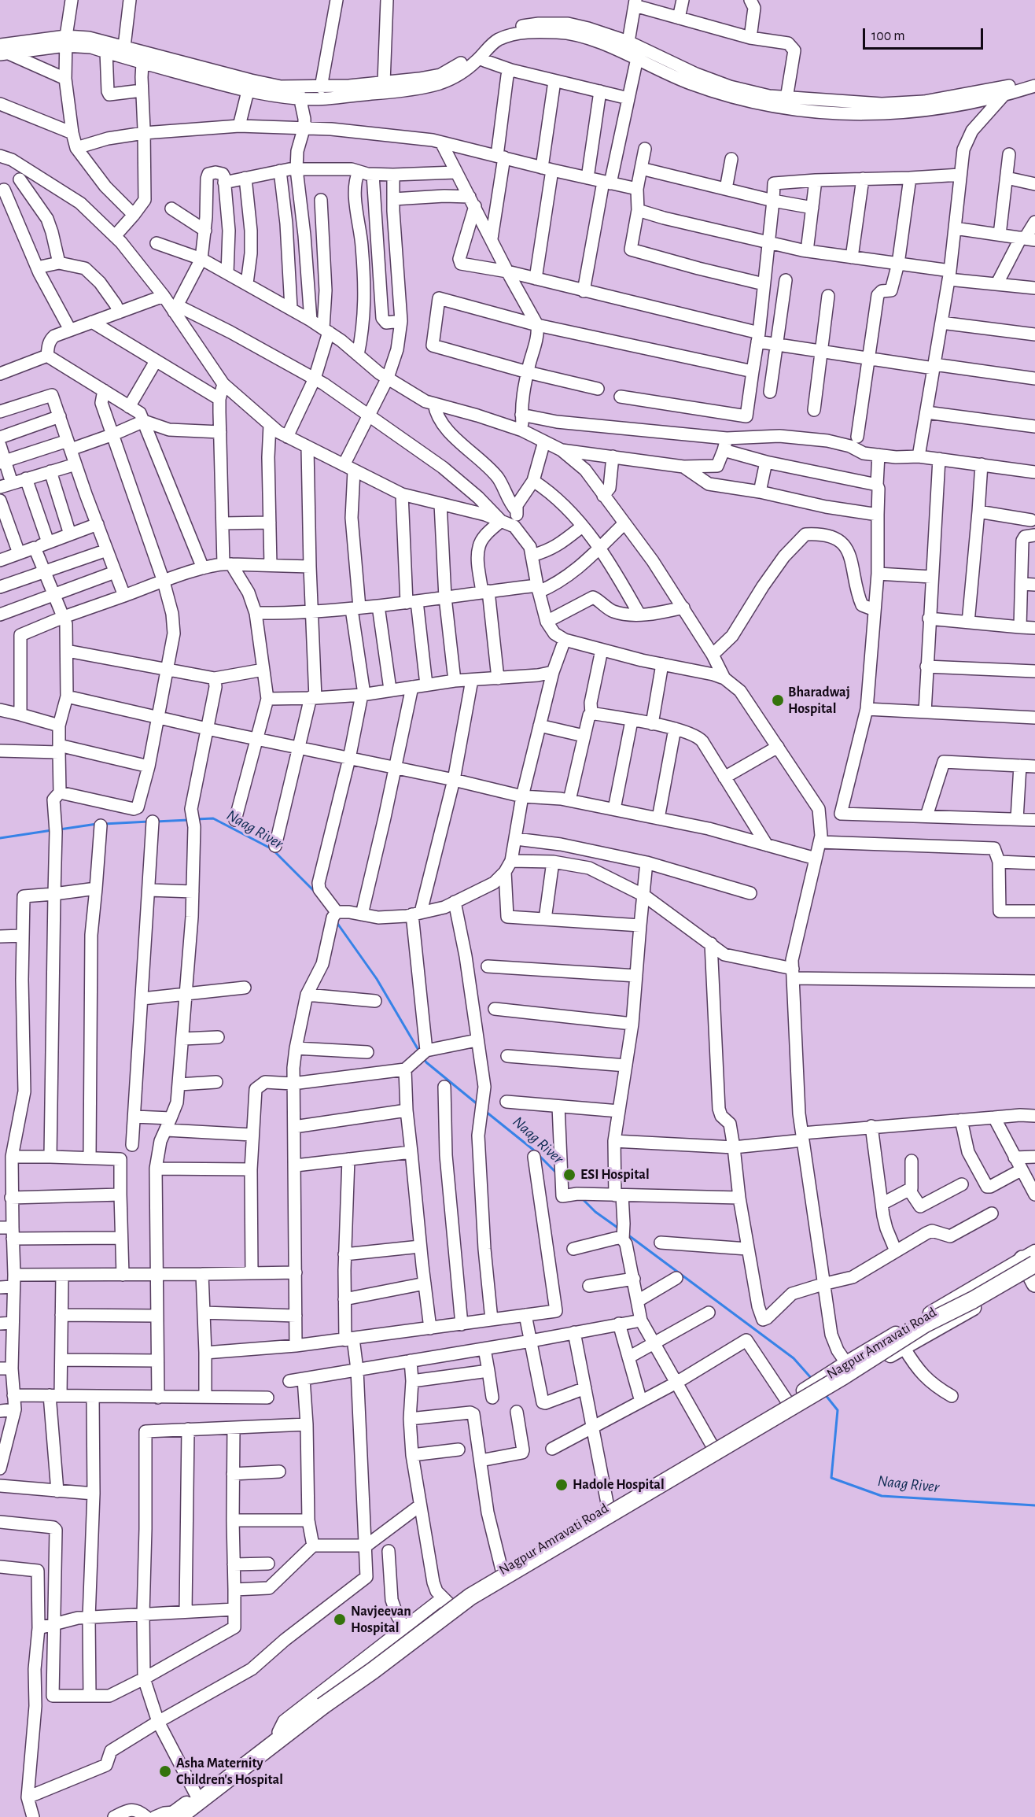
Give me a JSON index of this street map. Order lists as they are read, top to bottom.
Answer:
{
  "streets": {
    "main road": ["Nagpur Amravati Road"]
  },
  "water": ["Naag River"],
  "places": [
    "Bharadwaj Hospital",
    "ESI Hospital",
    "Hadole Hospital",
    "Navjeevan Hospital",
    "Asha Maternity Children's Hospital"
  ],
  "scale_bar": "100 m"
}
